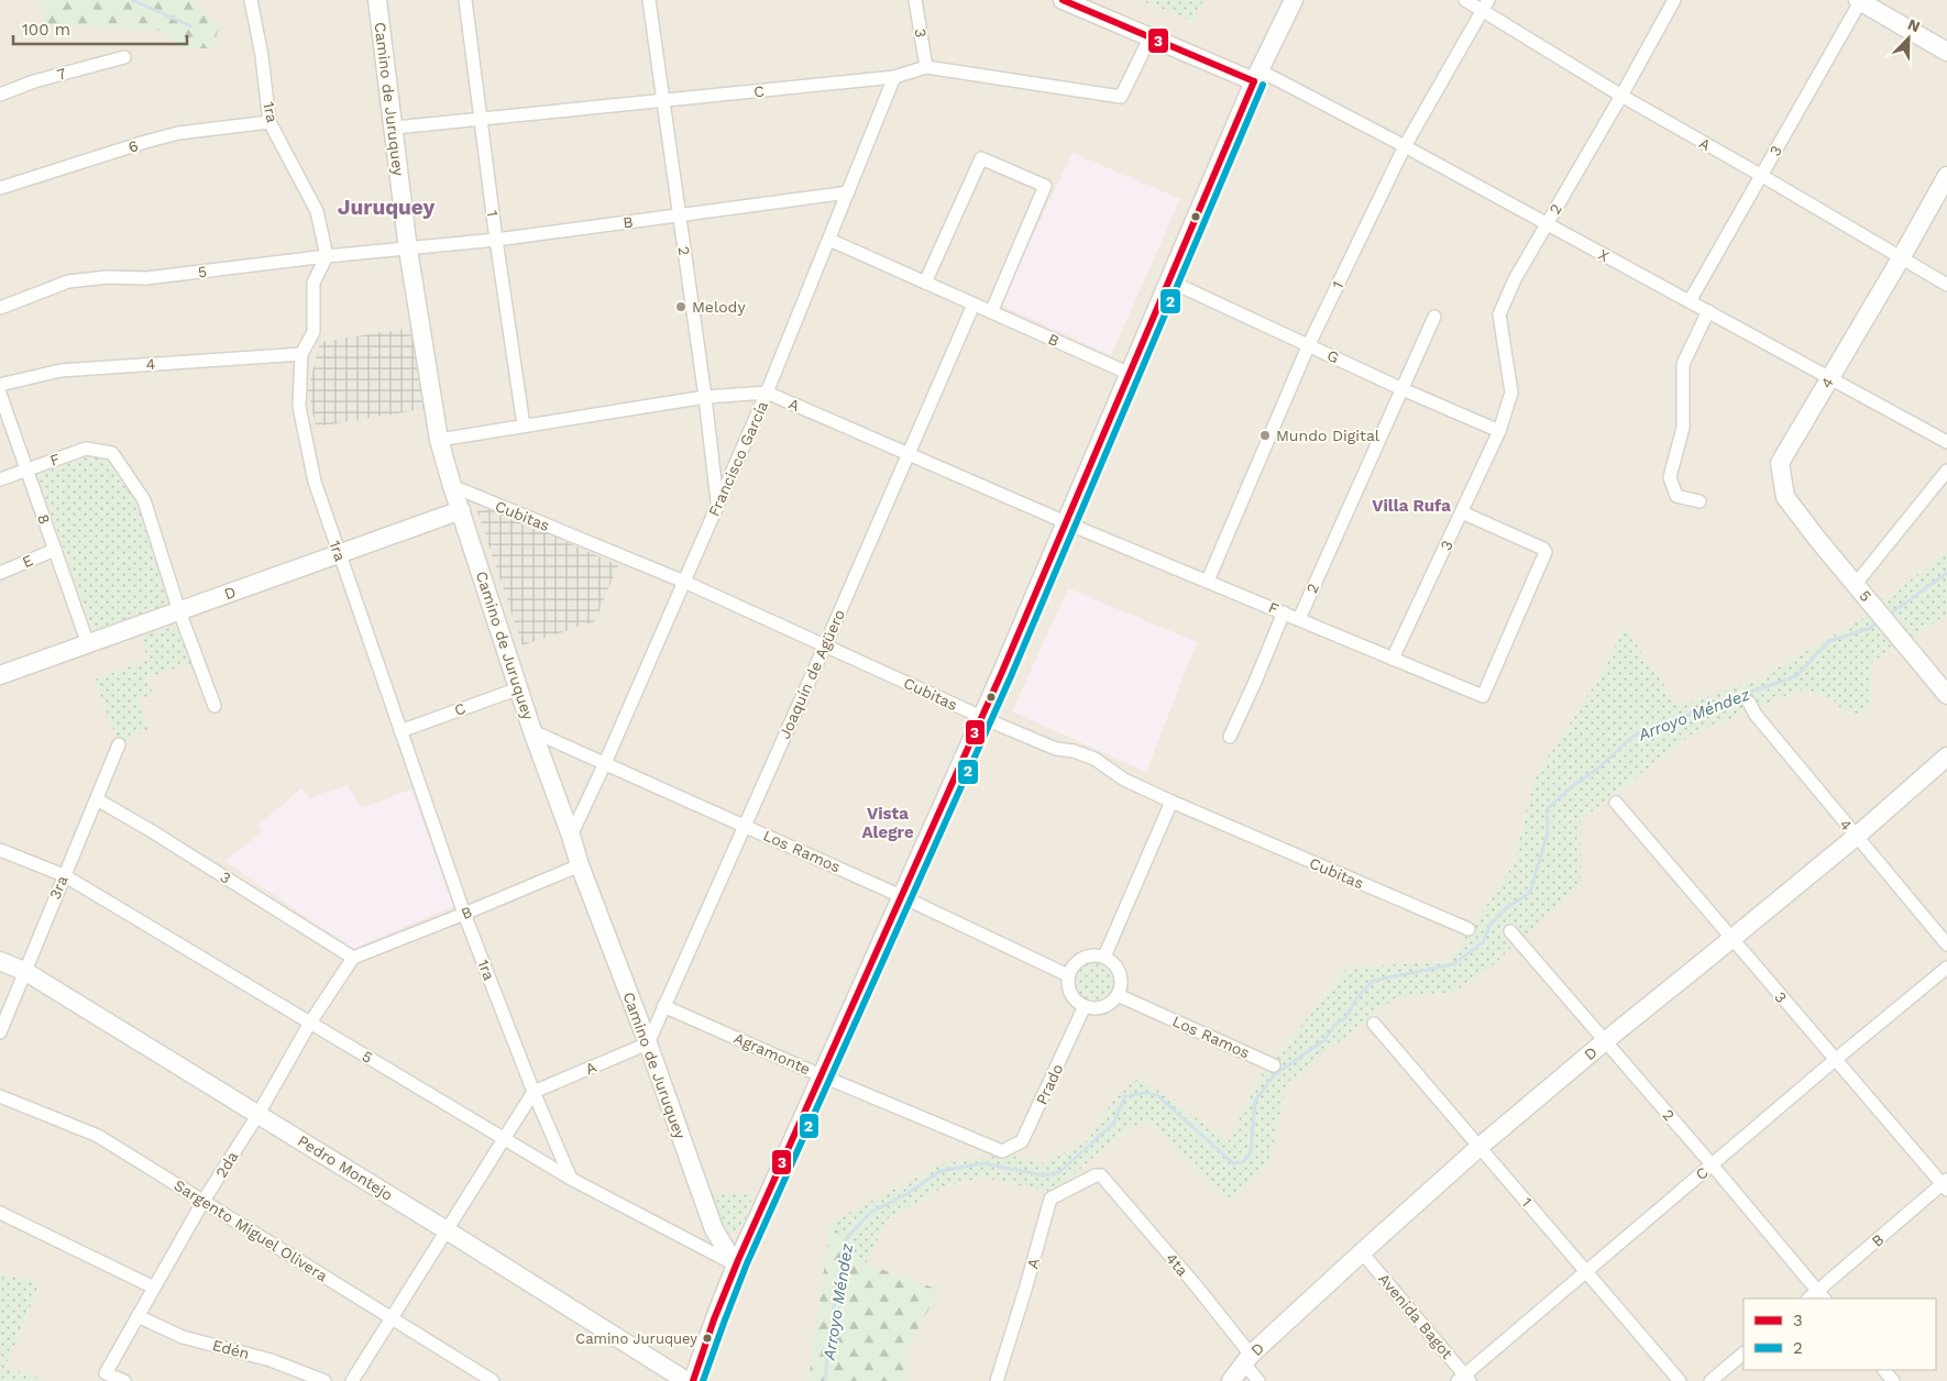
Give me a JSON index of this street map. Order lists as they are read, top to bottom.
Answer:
{
  "streets": {
    "street": [
      "3",
      "7",
      "C",
      "Camino de Juruquey",
      "1ra",
      "A",
      "6",
      "2",
      "1",
      "B",
      "X",
      "5",
      "G",
      "4",
      "Francisco García",
      "F",
      "Cubitas",
      "8",
      "E",
      "D",
      "Joaquín de Agüero",
      "Los Ramos",
      "3ra",
      "Agramonte",
      "Prado",
      "2da",
      "Pedro Montejo",
      "Sargento Miguel Olivera",
      "4ta",
      "Avenida Bagot",
      "Edén"
    ]
  },
  "crossings": [
    ["3", "C"],
    ["3", "A"],
    ["3", "2"],
    ["3", "B"],
    ["3", "X"],
    ["3", "G"],
    ["3", "F"],
    ["3", "D"],
    ["3", "3ra"],
    ["3", "2da"],
    ["C", "Camino de Juruquey"],
    ["C", "1ra"],
    ["C", "2"],
    ["C", "1"],
    ["C", "Francisco García"],
    ["C", "Avenida Bagot"],
    ["Camino de Juruquey", "A"],
    ["Camino de Juruquey", "B"],
    ["Camino de Juruquey", "5"],
    ["Camino de Juruquey", "Francisco García"],
    ["Camino de Juruquey", "Cubitas"],
    ["Camino de Juruquey", "D"],
    ["Camino de Juruquey", "Joaquín de Agüero"],
    ["Camino de Juruquey", "Los Ramos"],
    ["1ra", "A"],
    ["1ra", "6"],
    ["1ra", "B"],
    ["1ra", "5"],
    ["1ra", "4"],
    ["1ra", "D"],
    ["A", "2"],
    ["A", "1"],
    ["A", "4"],
    ["A", "Francisco García"],
    ["A", "F"],
    ["A", "Joaquín de Agüero"],
    ["A", "4ta"],
    ["2", "B"],
    ["2", "X"],
    ["2", "G"],
    ["2", "Francisco García"],
    ["2", "F"],
    ["2", "D"],
    ["1", "B"],
    ["1", "X"],
    ["1", "G"],
    ["1", "F"],
    ["1", "D"],
    ["B", "5"],
    ["B", "Francisco García"],
    ["B", "Joaquín de Agüero"],
    ["B", "2da"],
    ["X", "4"],
    ["5", "4"],
    ["5", "3ra"],
    ["5", "2da"],
    ["4", "D"],
    ["Francisco García", "Cubitas"],
    ["Francisco García", "Los Ramos"],
    ["F", "8"],
    ["F", "D"],
    ["Cubitas", "Joaquín de Agüero"],
    ["8", "E"],
    ["8", "D"],
    ["D", "4ta"],
    ["D", "Avenida Bagot"],
    ["Joaquín de Agüero", "Los Ramos"],
    ["Joaquín de Agüero", "Agramonte"],
    ["Los Ramos", "Prado"],
    ["3ra", "Pedro Montejo"],
    ["Agramonte", "Prado"],
    ["2da", "Pedro Montejo"],
    ["2da", "Sargento Miguel Olivera"],
    ["2da", "Edén"]
  ],
  "districts": ["Juruquey", "Villa Rufa", "Vista Alegre"],
  "water": ["Arroyo Méndez"],
  "places": ["Melody", "Mundo Digital", "Camino Juruquey"],
  "lines": ["transit line 3", "transit line 2"],
  "legend": ["3", "2"],
  "scale_bar": "100 m",
  "north": "top right"
}
